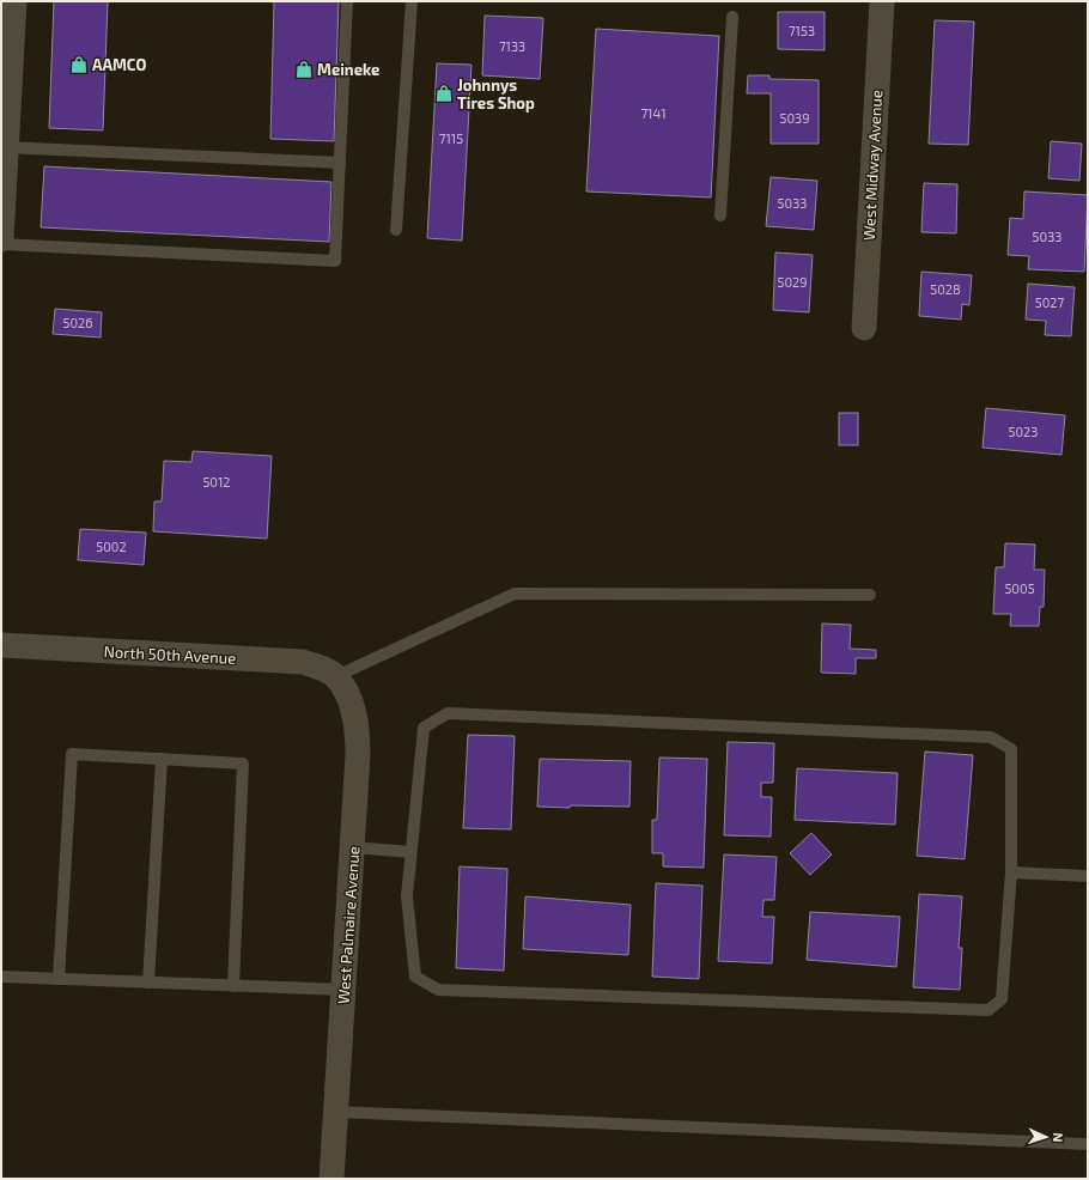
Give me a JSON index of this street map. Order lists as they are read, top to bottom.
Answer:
{
  "streets": {
    "street": ["West Midway Avenue", "North 50th Avenue", "West Palmaire Avenue"]
  },
  "crossings": [
    ["North 50th Avenue", "West Palmaire Avenue"]
  ],
  "places": {
    "shop": ["AAMCO", "Meineke", "Johnnys Tires Shop"]
  },
  "house_numbers": [
    "7153",
    "7133",
    "7141",
    "5039",
    "7115",
    "5033",
    "5033",
    "5029",
    "5028",
    "5027",
    "5026",
    "5023",
    "5012",
    "5002",
    "5005"
  ],
  "north": "right"
}
